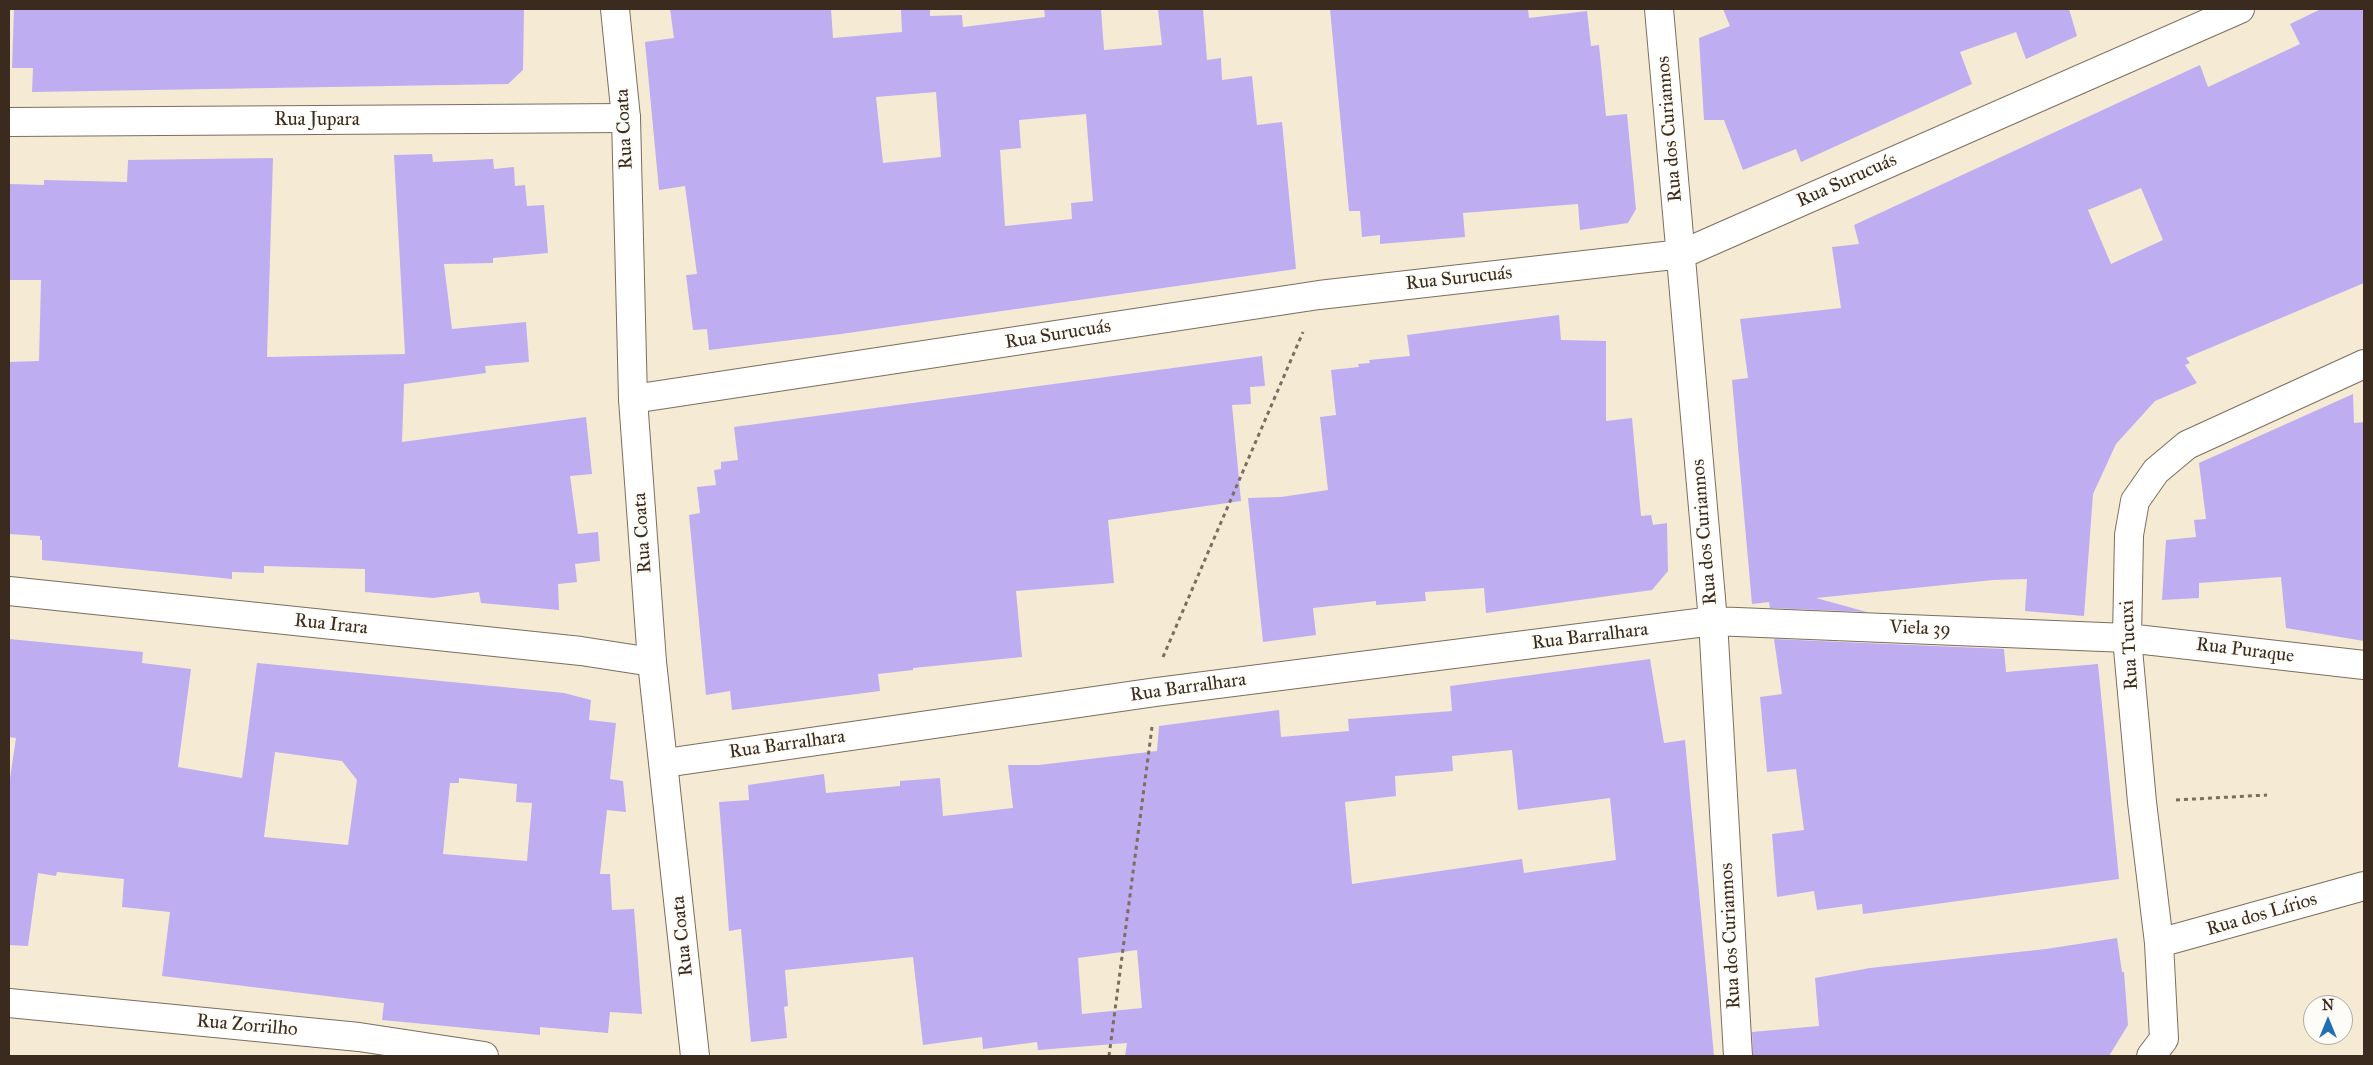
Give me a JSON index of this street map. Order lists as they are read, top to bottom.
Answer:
{
  "streets": {
    "street": [
      "Rua Jupara",
      "Rua Coata",
      "Rua dos Curiannos",
      "Rua Surucuás",
      "Rua Irara",
      "Viela 39",
      "Rua Barralhara",
      "Rua Tucuxi",
      "Rua Puraque",
      "Rua dos Lírios",
      "Rua Zorrilho"
    ]
  },
  "crossings": [
    ["Rua Jupara", "Rua Coata"],
    ["Rua Coata", "Rua Surucuás"],
    ["Rua Coata", "Rua Irara"],
    ["Rua Coata", "Rua Barralhara"],
    ["Rua dos Curiannos", "Rua Surucuás"],
    ["Rua dos Curiannos", "Viela 39"],
    ["Rua dos Curiannos", "Rua Barralhara"],
    ["Viela 39", "Rua Barralhara"],
    ["Viela 39", "Rua Tucuxi"],
    ["Viela 39", "Rua Puraque"],
    ["Rua Tucuxi", "Rua Puraque"],
    ["Rua Tucuxi", "Rua dos Lírios"]
  ],
  "north": "top"
}
